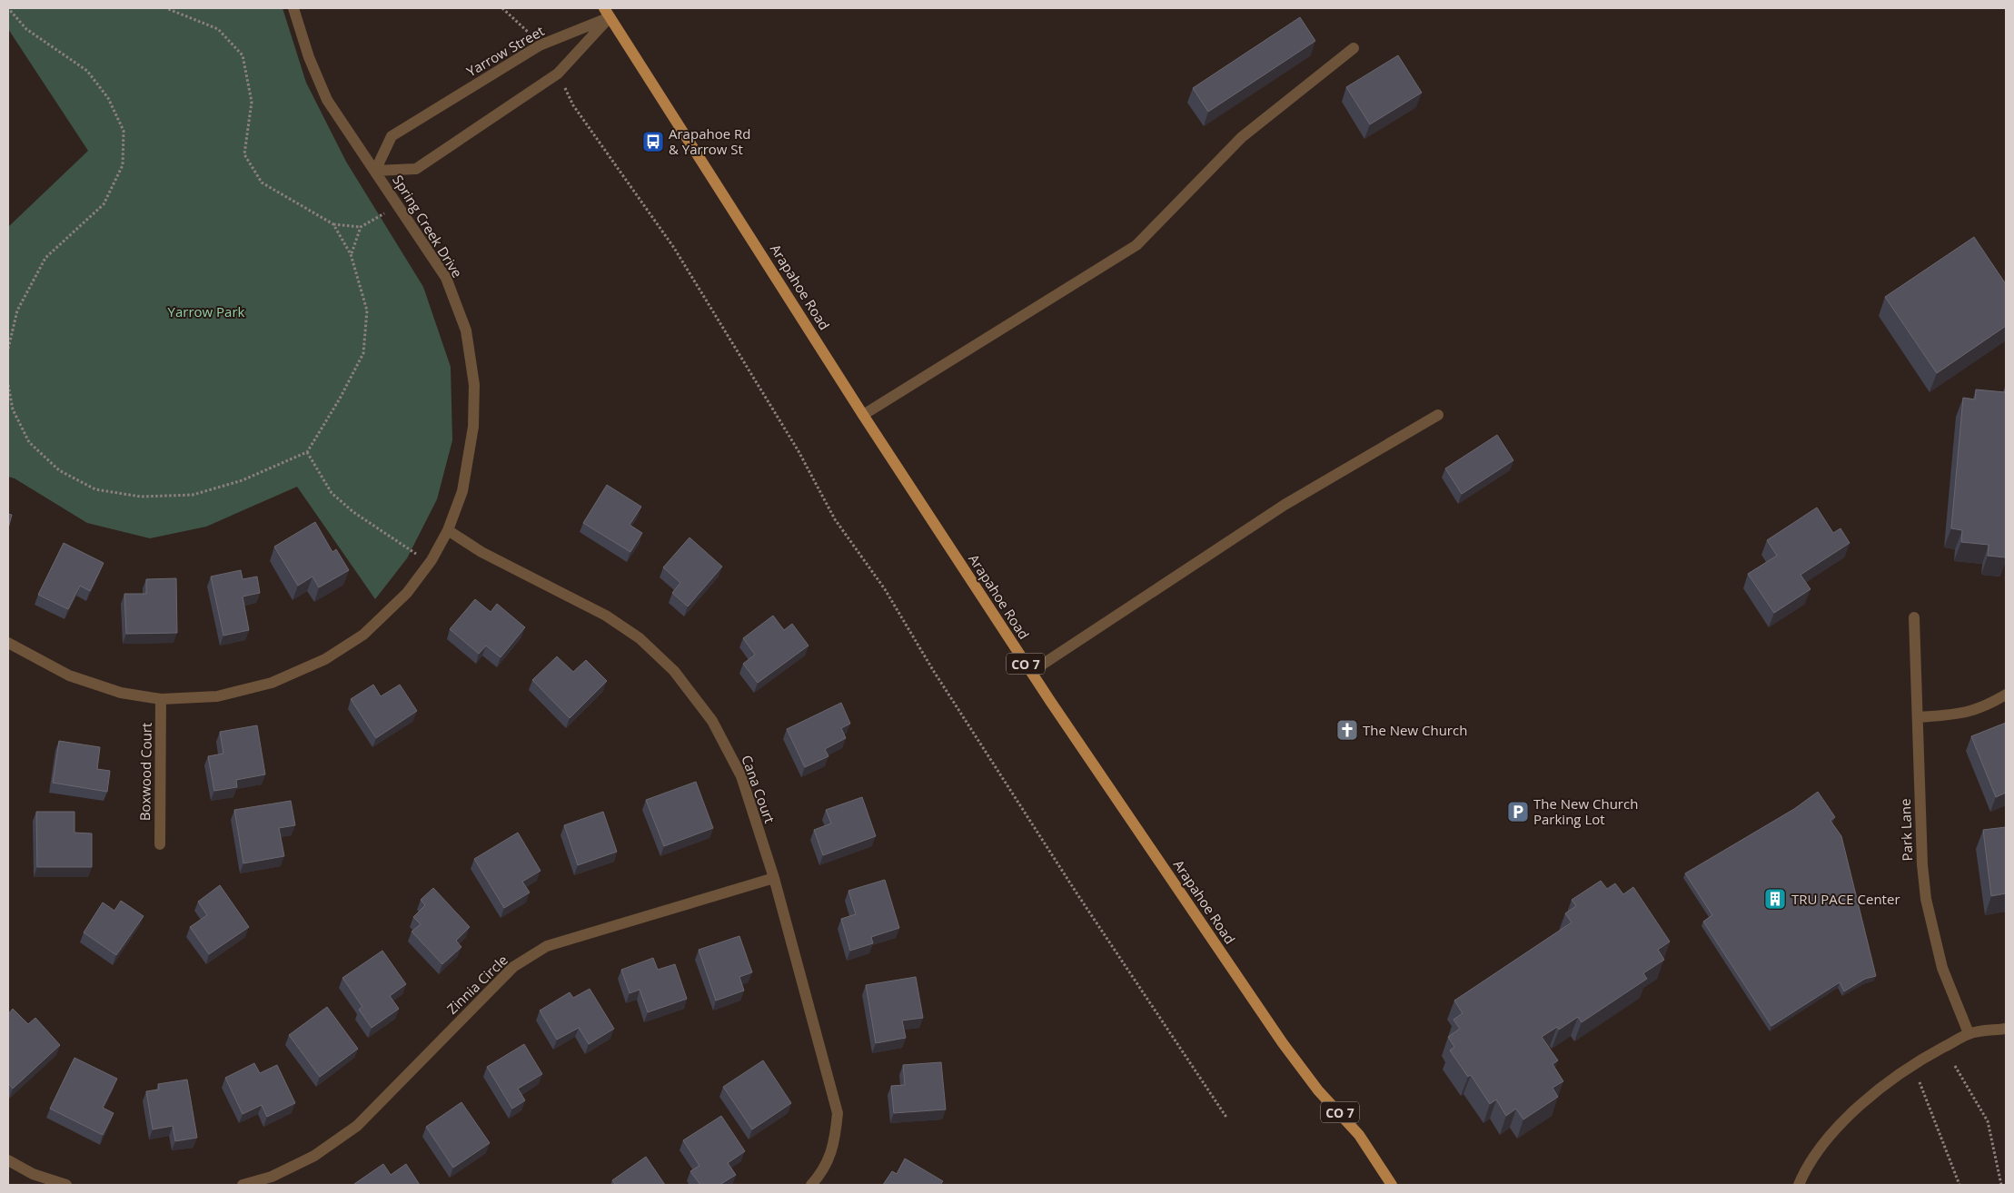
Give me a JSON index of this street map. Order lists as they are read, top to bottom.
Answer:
{
  "streets": {
    "main road": ["Arapahoe Road", "CO 7"],
    "street": [
      "Yarrow Street",
      "Spring Creek Drive",
      "Boxwood Court",
      "Cana Court",
      "Park Lane",
      "Zinnia Circle"
    ]
  },
  "crossings": [
    ["Yarrow Street", "Spring Creek Drive"],
    ["Yarrow Street", "Arapahoe Road"],
    ["Spring Creek Drive", "Cana Court"],
    ["Cana Court", "Zinnia Circle"]
  ],
  "parks": ["Yarrow Park"],
  "places": {
    "bus stop": ["Arapahoe Rd & Yarrow St"],
    "church": ["The New Church"],
    "parking": ["The New Church Parking Lot"],
    "building": ["TRU PACE Center"]
  }
}
